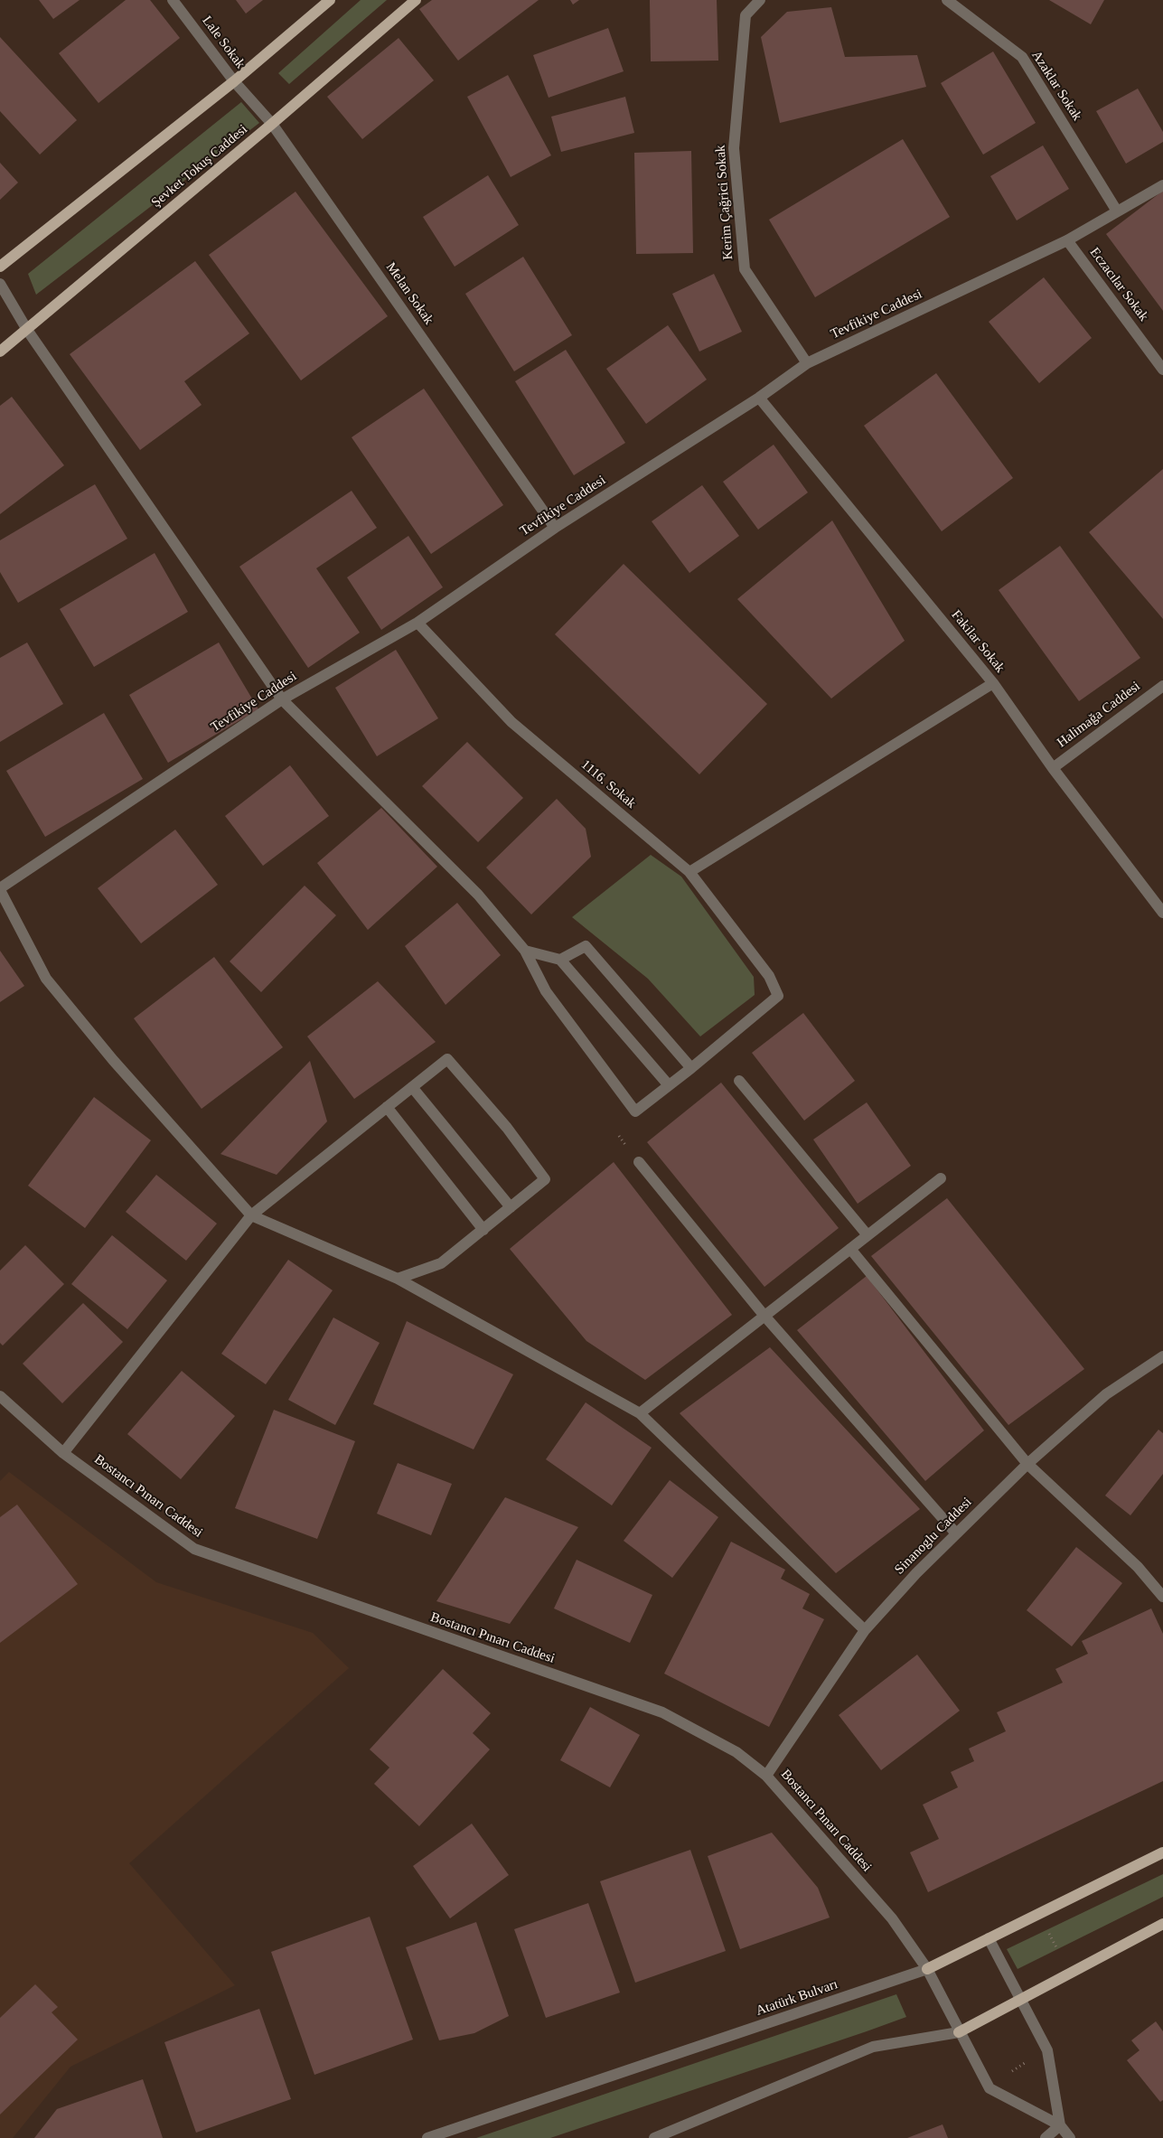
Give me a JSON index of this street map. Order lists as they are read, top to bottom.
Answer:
{
  "streets": {
    "main road": ["Şevket Tokuş Caddesi", "Atatürk Bulvarı"],
    "street": [
      "Lale Sokak",
      "Azaklar Sokak",
      "Kerim Çağrici Sokak",
      "Eczacılar Sokak",
      "Melan Sokak",
      "Tevfikiye Caddesi",
      "Fakilar Sokak",
      "Halimağa Caddesi",
      "1116. Sokak",
      "Bostancı Pınarı Caddesi",
      "Sinanoglu Caddesi"
    ]
  },
  "crossings": [
    ["Lale Sokak", "Melan Sokak"],
    ["Azaklar Sokak", "Tevfikiye Caddesi"],
    ["Şevket Tokuş Caddesi", "Melan Sokak"],
    ["Kerim Çağrici Sokak", "Tevfikiye Caddesi"],
    ["Eczacılar Sokak", "Tevfikiye Caddesi"],
    ["Melan Sokak", "Tevfikiye Caddesi"],
    ["Tevfikiye Caddesi", "Fakilar Sokak"],
    ["Tevfikiye Caddesi", "1116. Sokak"],
    ["Fakilar Sokak", "Halimağa Caddesi"],
    ["Bostancı Pınarı Caddesi", "Sinanoglu Caddesi"],
    ["Bostancı Pınarı Caddesi", "Atatürk Bulvarı"]
  ]
}
